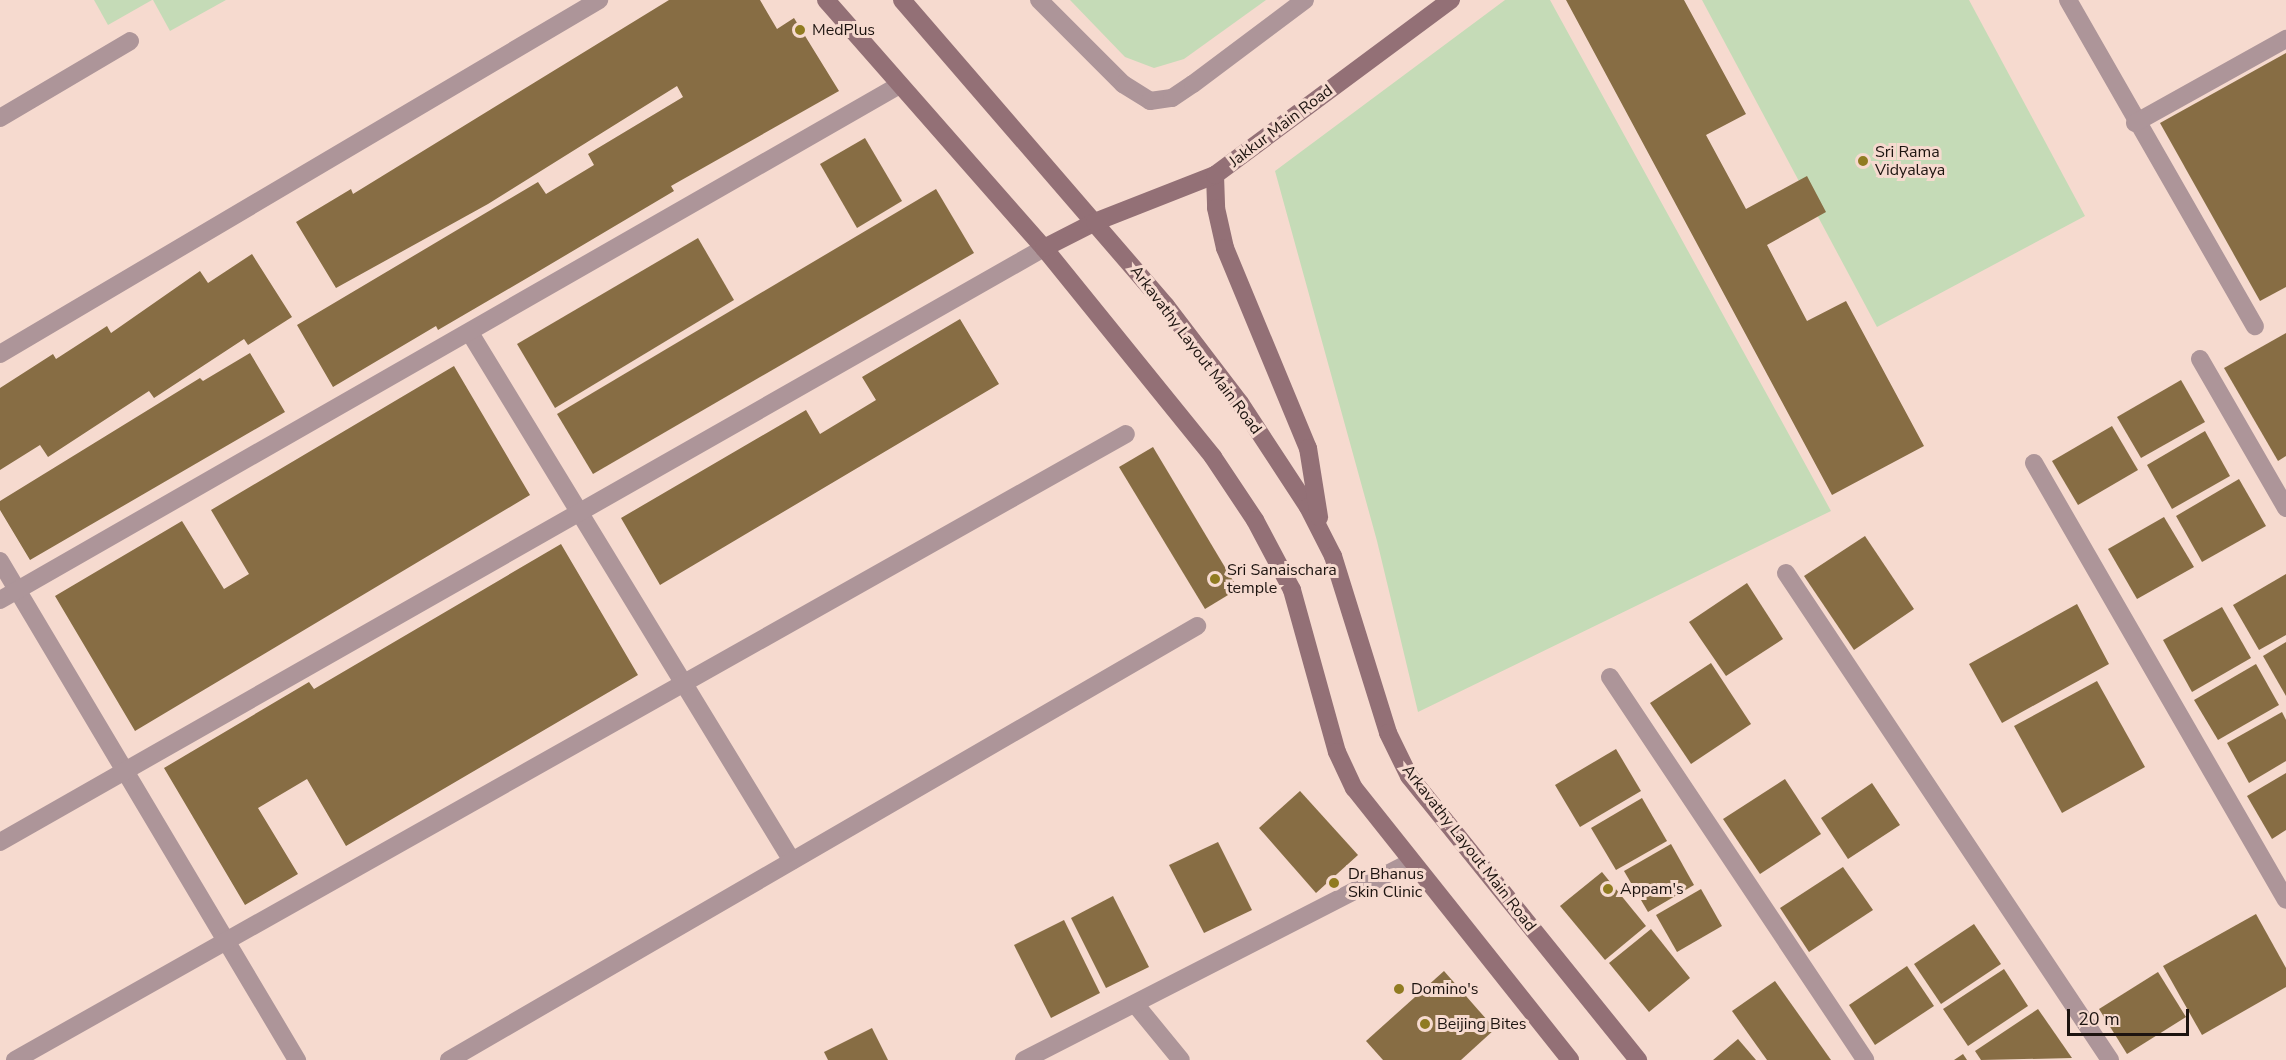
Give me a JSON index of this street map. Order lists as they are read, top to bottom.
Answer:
{
  "streets": {
    "main road": ["Jakkur Main Road", "Arkavathy Layout Main Road"]
  },
  "crossings": [
    ["Jakkur Main Road", "Arkavathy Layout Main Road"]
  ],
  "places": [
    "MedPlus",
    "Sri Rama Vidyalaya",
    "Sri Sanaischara temple",
    "Dr Bhanus Skin Clinic",
    "Appam's",
    "Domino's",
    "Beijing Bites"
  ],
  "scale_bar": "20 m"
}
